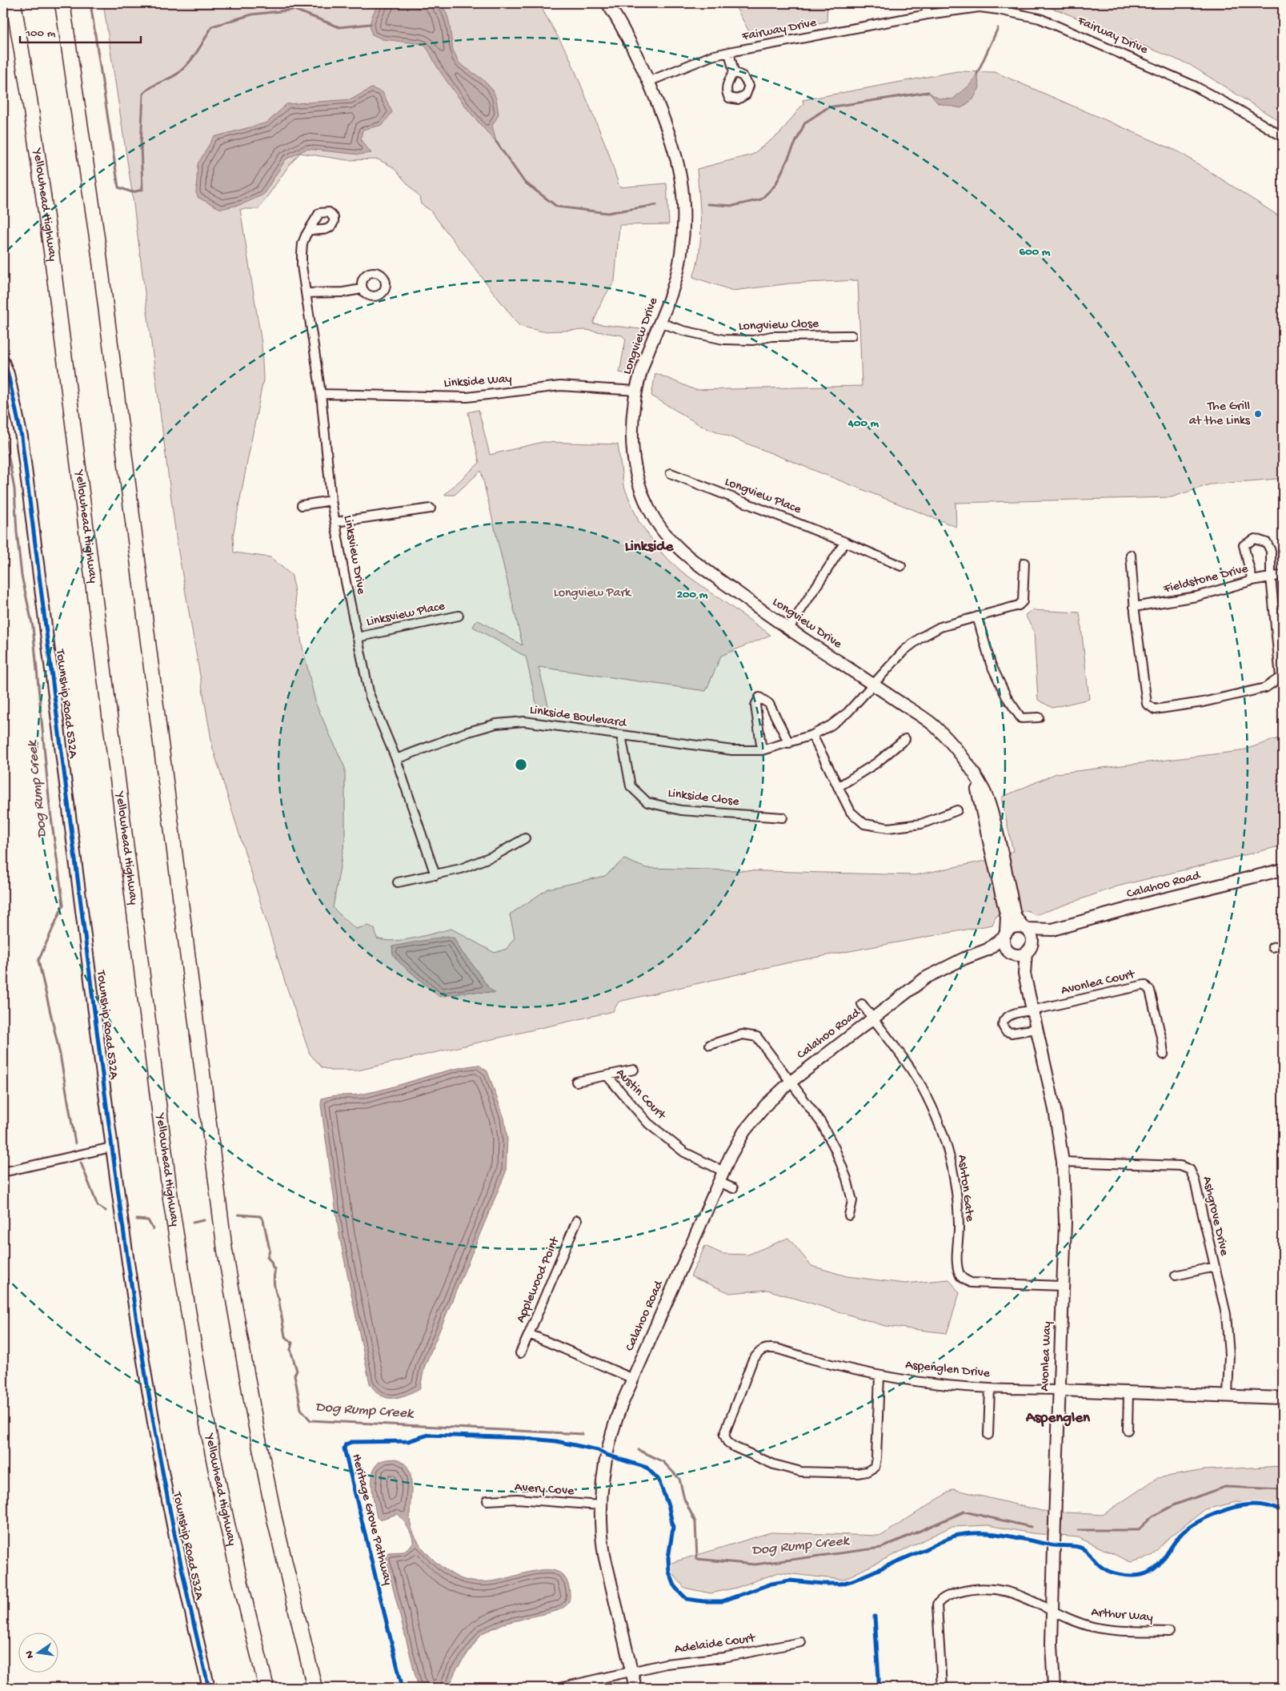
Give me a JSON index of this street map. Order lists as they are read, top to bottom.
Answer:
{
  "streets": {
    "highway": ["Yellowhead Highway"],
    "street": [
      "Fairway Drive",
      "Longview Close",
      "Longview Drive",
      "Linkside Way",
      "Longview Place",
      "Linksview Drive",
      "Fieldstone Drive",
      "Linksview Place",
      "Township Road 532A",
      "Linkside Boulevard",
      "Linkside Close",
      "Calahoo Road",
      "Avonlea Court",
      "Austin Court",
      "Ashton Gate",
      "Ashgrove Drive",
      "Applewood Point",
      "Avonlea Way",
      "Aspenglen Drive",
      "Avery Cove",
      "Arthur Way",
      "Adelaide Court"
    ],
    "cycle path": ["Heritage Grove Pathway"]
  },
  "crossings": [
    ["Fairway Drive", "Longview Drive"],
    ["Longview Close", "Longview Drive"],
    ["Longview Drive", "Linkside Way"],
    ["Longview Drive", "Linkside Boulevard"],
    ["Longview Drive", "Calahoo Road"],
    ["Longview Drive", "Avonlea Way"],
    ["Linkside Way", "Linksview Drive"],
    ["Linksview Drive", "Linksview Place"],
    ["Linksview Drive", "Linkside Boulevard"],
    ["Linkside Boulevard", "Linkside Close"],
    ["Calahoo Road", "Austin Court"],
    ["Calahoo Road", "Ashton Gate"],
    ["Calahoo Road", "Applewood Point"],
    ["Calahoo Road", "Avonlea Way"],
    ["Calahoo Road", "Avery Cove"],
    ["Calahoo Road", "Adelaide Court"],
    ["Avonlea Court", "Avonlea Way"],
    ["Ashton Gate", "Avonlea Way"],
    ["Ashgrove Drive", "Avonlea Way"],
    ["Ashgrove Drive", "Aspenglen Drive"],
    ["Avonlea Way", "Aspenglen Drive"],
    ["Avonlea Way", "Arthur Way"]
  ],
  "districts": ["Linkside", "Aspenglen"],
  "water": ["Dog Rump Creek"],
  "parks": ["Longview Park"],
  "places": ["The Grill at the Links"],
  "scale_bar": "100 m",
  "north": "left",
  "rings": ["600 m", "400 m", "200 m"]
}
